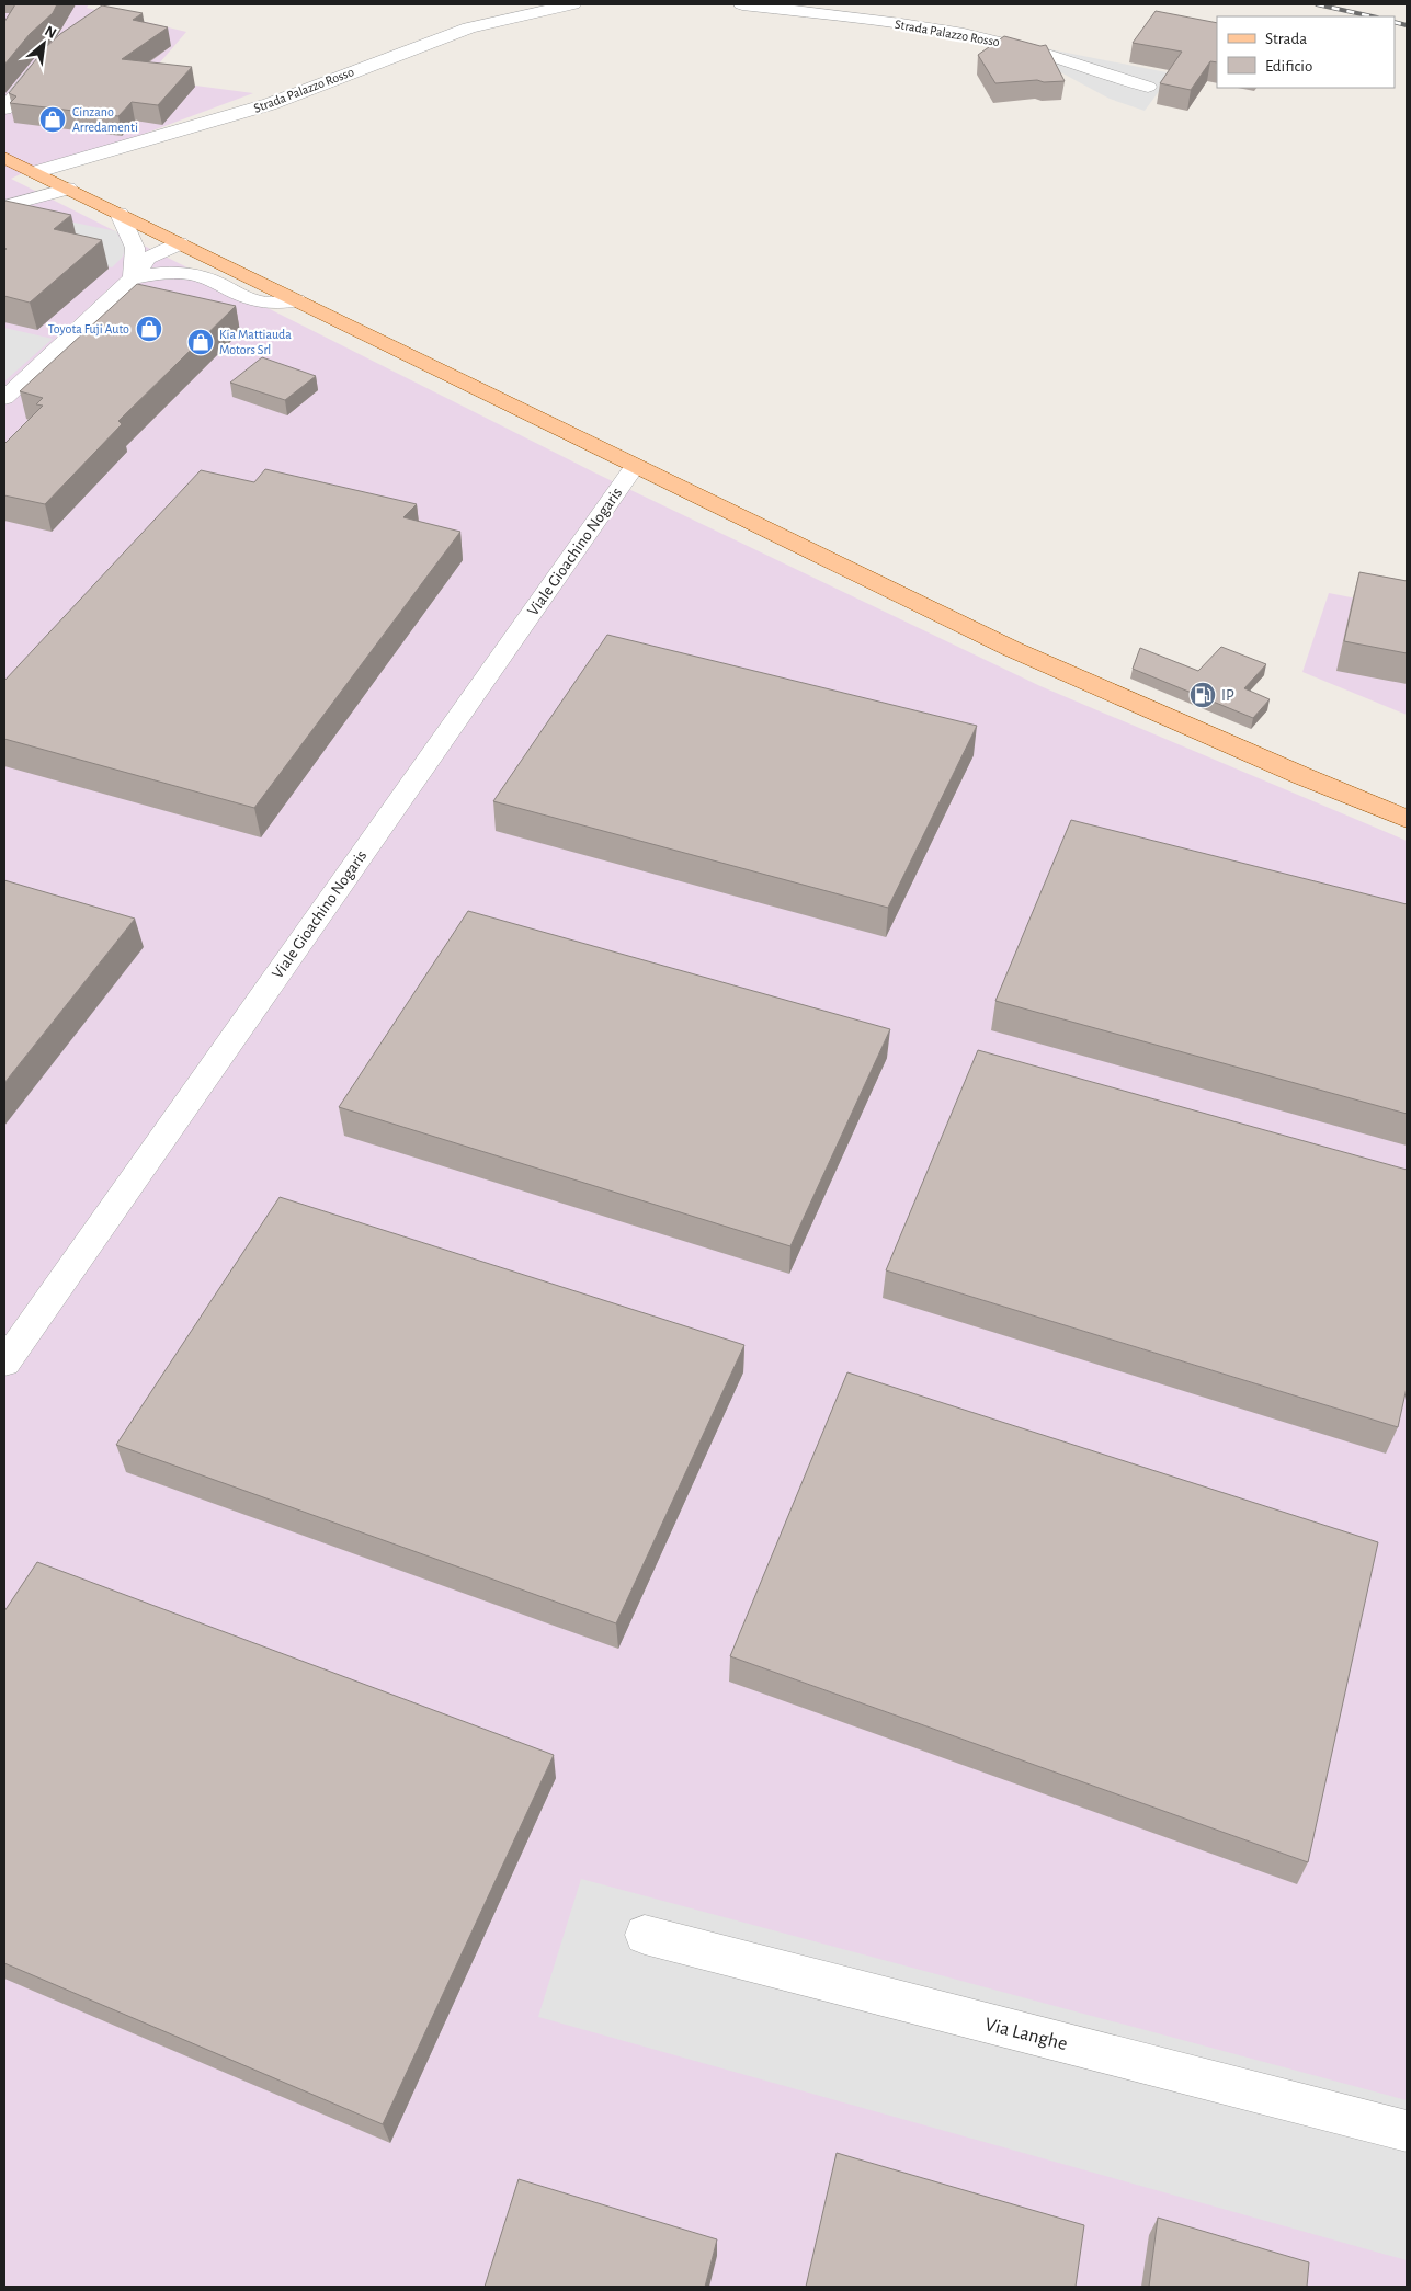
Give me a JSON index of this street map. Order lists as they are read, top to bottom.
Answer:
{
  "streets": {
    "street": ["Strada Palazzo Rosso", "Viale Gioachino Nogaris", "Via Langhe"]
  },
  "places": {
    "shop": ["Cinzano Arredamenti", "Toyota Fuji Auto", "Kia Mattiauda Motors Srl"],
    "fuel station": ["IP"]
  },
  "legend": ["Strada", "Edificio"],
  "north": "top right"
}
